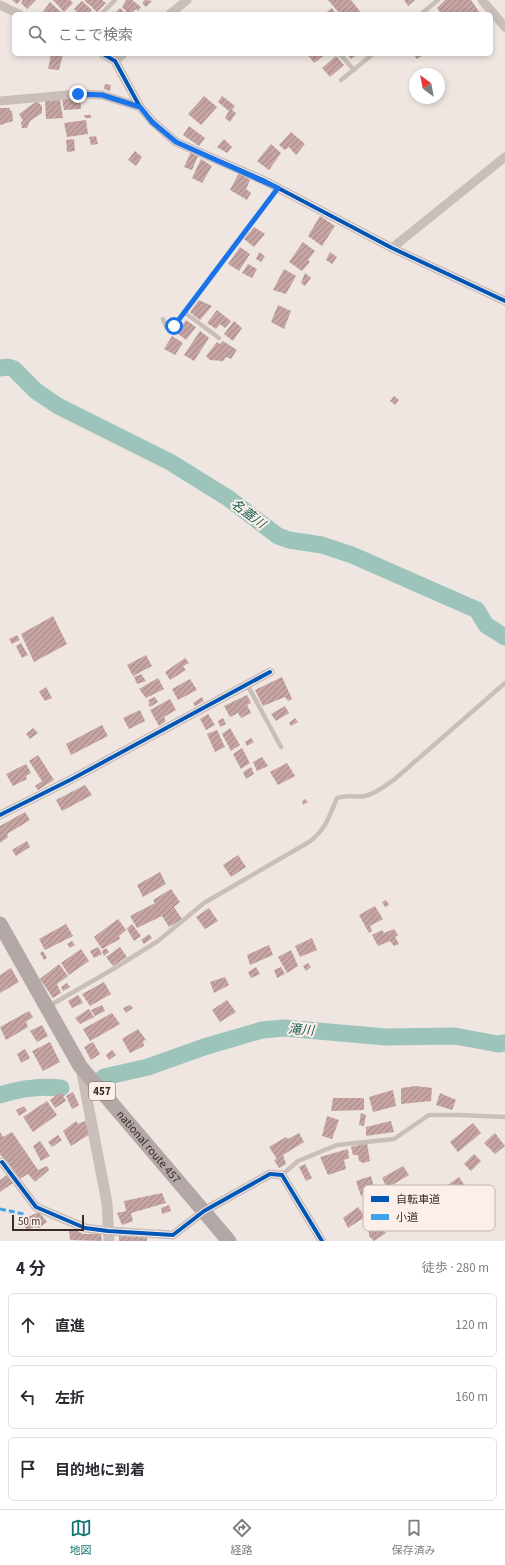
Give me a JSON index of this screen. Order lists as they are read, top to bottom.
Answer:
{
  "streets": {
    "highway": ["457", "national route 457"]
  },
  "water": ["名蓋川", "滝川"],
  "legend": ["自転車道", "小道"],
  "scale_bar": "50 m",
  "north": "top left",
  "page": {
    "search": "ここで検索",
    "scale": "50 m",
    "heading": ["4 分", "徒歩 · 280 m"],
    "list": [
      ["直進", "120 m"],
      ["左折", "160 m"],
      "目的地に到着"
    ],
    "nav": ["地図", "経路", "保存済み"]
  }
}
